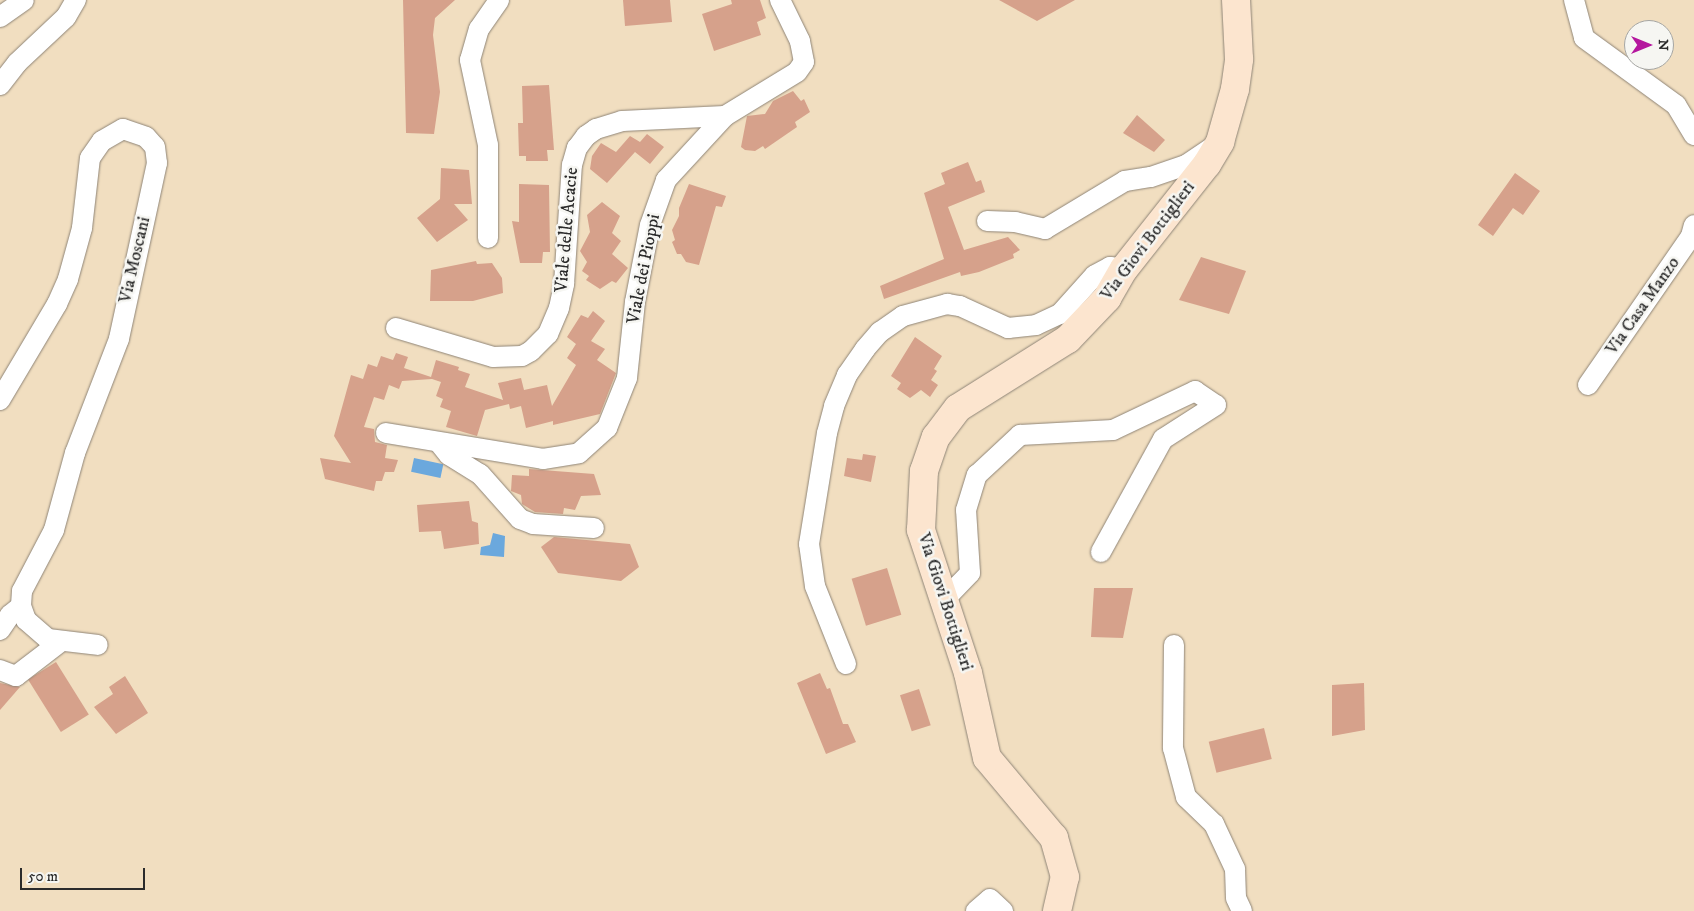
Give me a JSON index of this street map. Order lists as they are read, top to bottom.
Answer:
{
  "streets": {
    "street": [
      "Viale delle Acacie",
      "Via Giovi Bottiglieri",
      "Via Moscani",
      "Viale dei Pioppi",
      "Via Casa Manzo"
    ]
  },
  "crossings": [
    ["Viale delle Acacie", "Viale dei Pioppi"]
  ],
  "scale_bar": "50 m",
  "north": "right"
}
